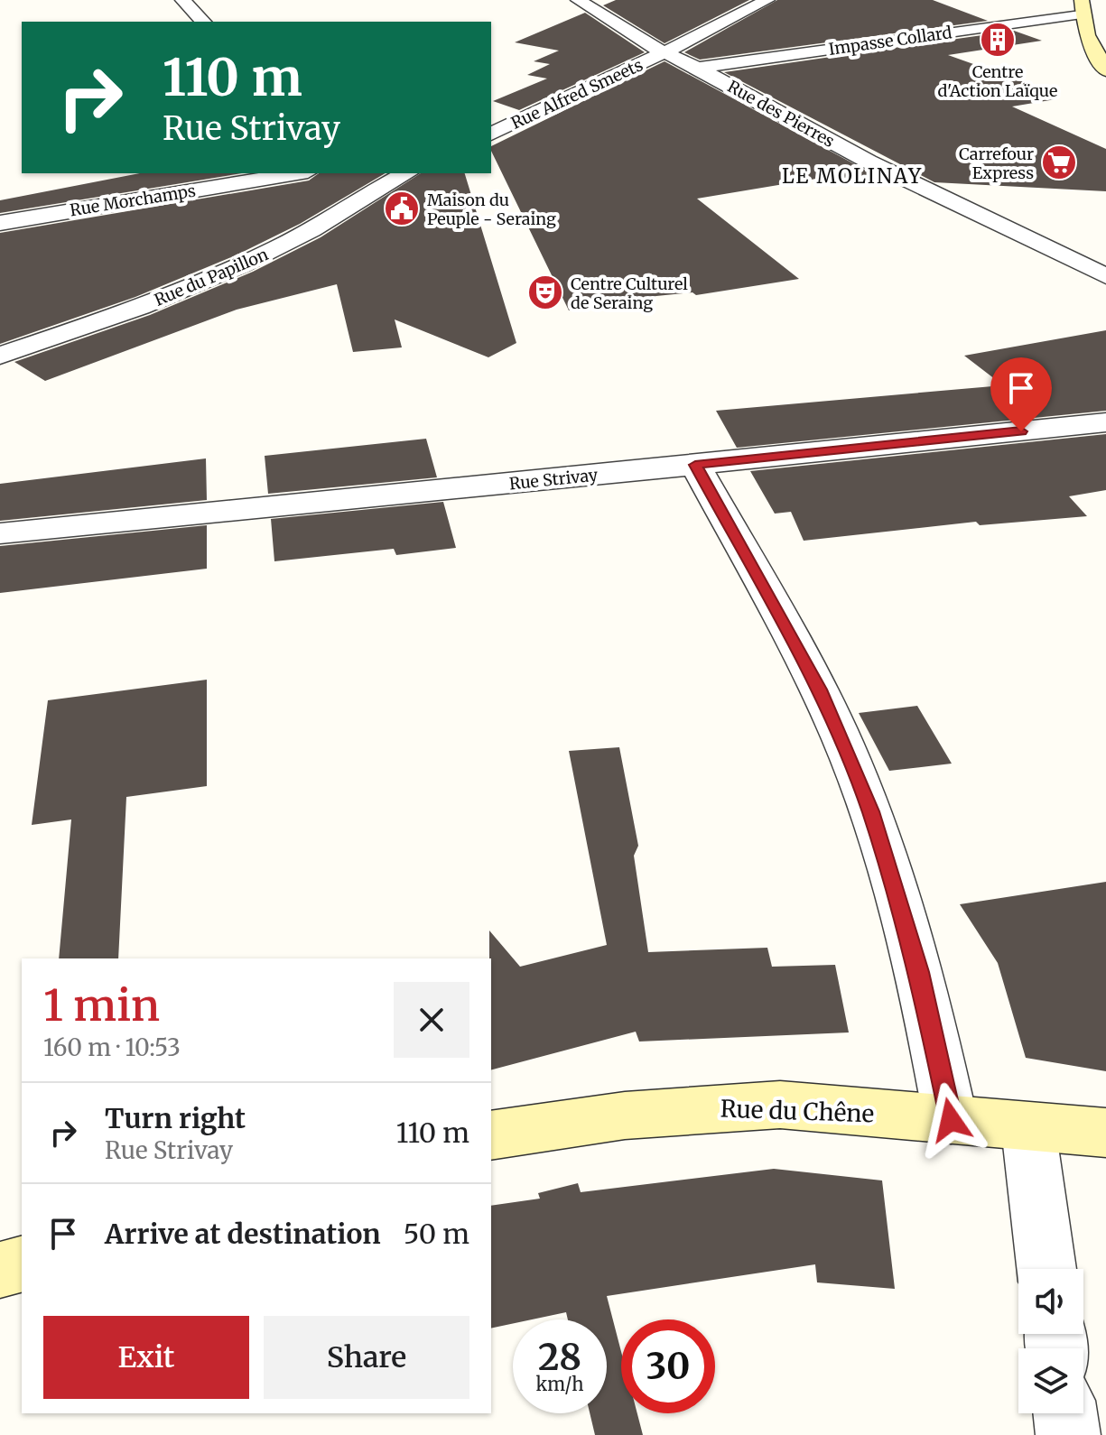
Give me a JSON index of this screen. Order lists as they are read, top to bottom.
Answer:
{
  "streets": {
    "main road": ["Rue du Chêne"],
    "street": [
      "Impasse Collard",
      "Rue Alfred Smeets",
      "Rue des Pierres",
      "Rue Morchamps",
      "Rue du Papillon",
      "Rue Strivay"
    ]
  },
  "crossings": [
    ["Impasse Collard", "Rue des Pierres"],
    ["Rue Alfred Smeets", "Rue des Pierres"]
  ],
  "districts": ["LE MOLINAY"],
  "places": {
    "building": ["Centre d'Action Laïque"],
    "supermarket": ["Carrefour Express"],
    "public building": ["Maison du Peuple - Seraing"],
    "theatre": ["Centre Culturel de Seraing"]
  },
  "page": {
    "turn": ["110 m", "Rue Strivay"],
    "heading": ["1 min", "160 m · 10:53"],
    "list": [
      {
        "name": "Turn right",
        "note": "Rue Strivay",
        "value": "110 m"
      },
      {
        "name": "Arrive at destination",
        "value": "50 m"
      }
    ],
    "buttons": ["Exit", "Share"],
    "speed": "28 km/h",
    "limit": "30"
  }
}
